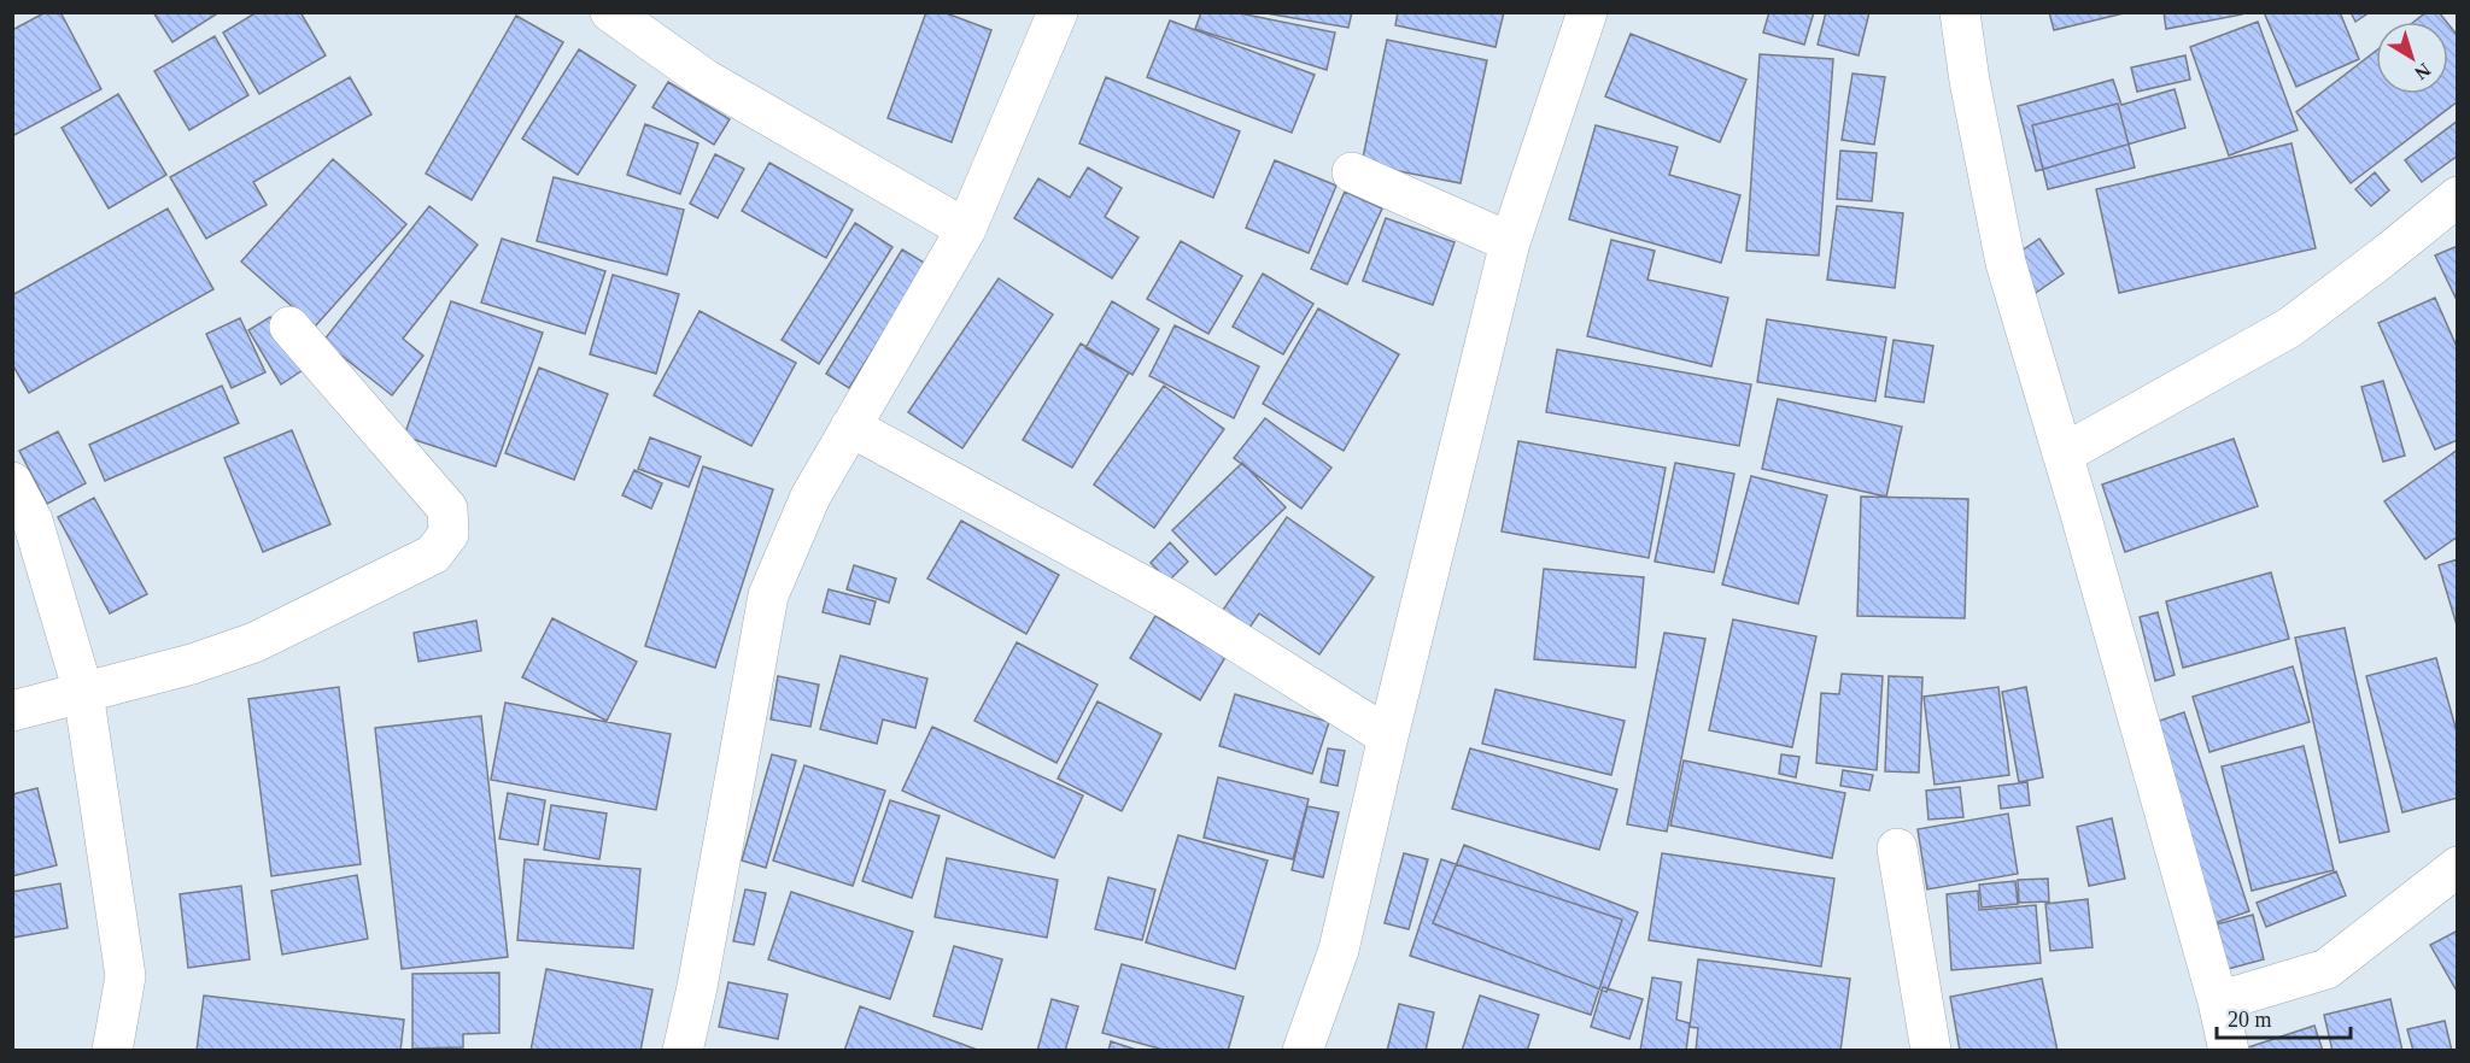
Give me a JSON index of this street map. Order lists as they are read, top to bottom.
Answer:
{
  "scale_bar": "20 m",
  "north": "bottom right"
}
